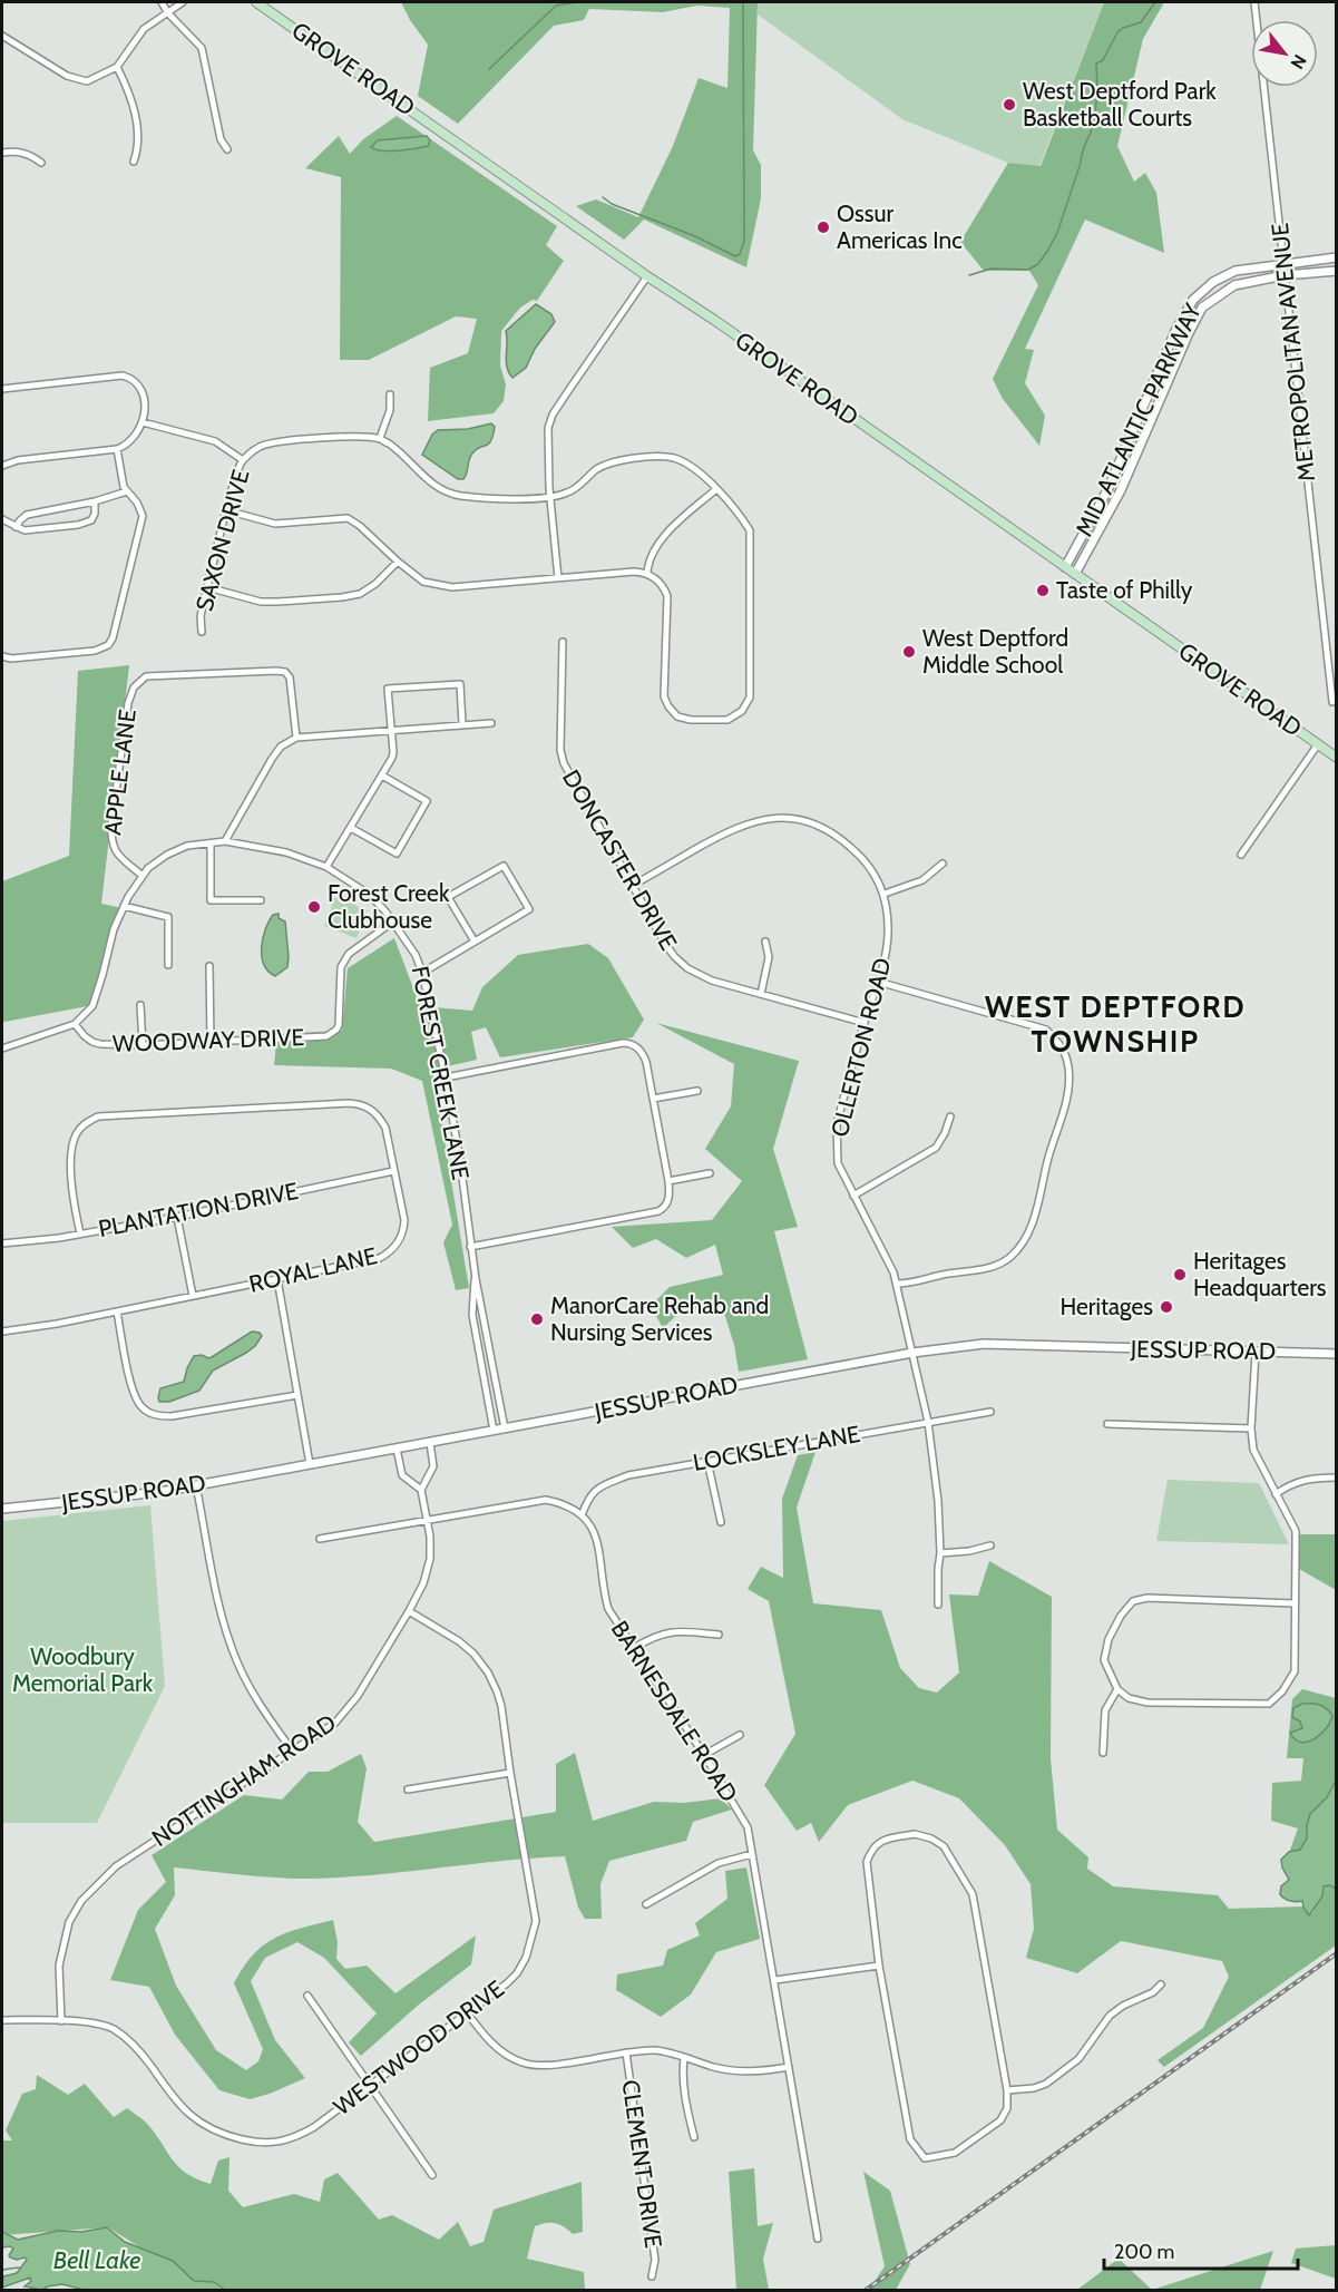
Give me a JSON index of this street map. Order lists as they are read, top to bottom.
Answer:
{
  "streets": {
    "main road": ["GROVE ROAD"],
    "street": [
      "METROPOLITAN AVENUE",
      "MID ATLANTIC PARKWAY",
      "SAXON DRIVE",
      "APPLE LANE",
      "DONCASTER DRIVE",
      "WOODWAY DRIVE",
      "OLLERTON ROAD",
      "FOREST CREEK LANE",
      "PLANTATION DRIVE",
      "ROYAL LANE",
      "JESSUP ROAD",
      "LOCKSLEY LANE",
      "BARNESDALE ROAD",
      "NOTTINGHAM ROAD",
      "WESTWOOD DRIVE",
      "CLEMENT DRIVE"
    ]
  },
  "crossings": [
    ["GROVE ROAD", "MID ATLANTIC PARKWAY"],
    ["METROPOLITAN AVENUE", "MID ATLANTIC PARKWAY"],
    ["APPLE LANE", "FOREST CREEK LANE"],
    ["DONCASTER DRIVE", "OLLERTON ROAD"],
    ["WOODWAY DRIVE", "FOREST CREEK LANE"],
    ["OLLERTON ROAD", "JESSUP ROAD"],
    ["OLLERTON ROAD", "LOCKSLEY LANE"],
    ["FOREST CREEK LANE", "JESSUP ROAD"],
    ["PLANTATION DRIVE", "ROYAL LANE"],
    ["JESSUP ROAD", "NOTTINGHAM ROAD"],
    ["LOCKSLEY LANE", "BARNESDALE ROAD"],
    ["NOTTINGHAM ROAD", "WESTWOOD DRIVE"]
  ],
  "districts": ["WEST DEPTFORD TOWNSHIP"],
  "water": ["Bell Lake"],
  "parks": ["Woodbury Memorial Park"],
  "places": [
    "West Deptford Park Basketball Courts",
    "Ossur Americas Inc",
    "Taste of Philly",
    "West Deptford Middle School",
    "Forest Creek Clubhouse",
    "Heritages Headquarters",
    "Heritages",
    "ManorCare Rehab and Nursing Services"
  ],
  "scale_bar": "200 m",
  "north": "bottom right"
}
